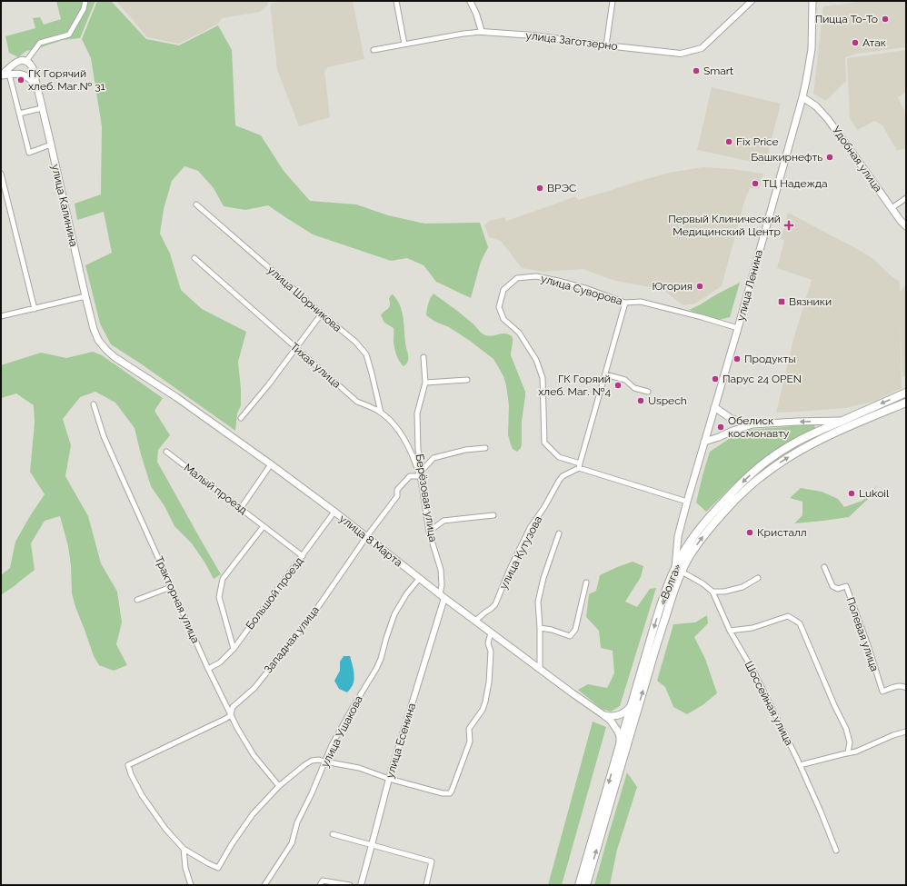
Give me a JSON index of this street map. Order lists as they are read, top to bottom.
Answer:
{
  "streets": {
    "highway": ["«Волга»"],
    "main road": [
      "Удобная улица",
      "улица Калинина",
      "улица Ленина",
      "улица 8 Марта"
    ],
    "street": [
      "улица Заготзерно",
      "улица Суворова",
      "улица Шорникова",
      "Тихая улица",
      "Малый проезд",
      "Берёзовая улица",
      "улица Кутузова",
      "Большой проезд",
      "Тракторная улица",
      "Полевая улица",
      "Западная улица",
      "Шоссейная улица",
      "улица Ушакова",
      "улица Есенина"
    ]
  },
  "crossings": [
    ["Удобная улица", "улица Ленина"],
    ["улица Калинина", "улица 8 Марта"],
    ["улица Ленина", "улица Суворова"],
    ["улица Ленина", "«Волга»"],
    ["улица Ленина", "Шоссейная улица"],
    ["улица Суворова", "улица Кутузова"],
    ["улица Шорникова", "Тихая улица"],
    ["Тихая улица", "Берёзовая улица"],
    ["Тихая улица", "Западная улица"],
    ["Малый проезд", "Большой проезд"],
    ["Берёзовая улица", "улица 8 Марта"],
    ["Берёзовая улица", "Западная улица"],
    ["Берёзовая улица", "улица Есенина"],
    ["улица 8 Марта", "улица Кутузова"],
    ["улица 8 Марта", "«Волга»"],
    ["улица 8 Марта", "Большой проезд"],
    ["улица 8 Марта", "Западная улица"],
    ["улица 8 Марта", "улица Ушакова"],
    ["улица 8 Марта", "улица Есенина"],
    ["«Волга»", "Шоссейная улица"],
    ["Большой проезд", "Тракторная улица"],
    ["Тракторная улица", "Западная улица"]
  ],
  "places": {
    "other": [
      "Пицца То-То",
      "Атак",
      "Smart",
      "ГК Горячий хлеб. Маг.№ 31",
      "Fix Price",
      "Башкирнефть",
      "ТЦ Надежда",
      "ВРЭС",
      "Югория",
      "Продукты",
      "Парус 24 OPEN",
      "ГК Горяий хлеб. Маг. №4",
      "Uspech",
      "Обелиск космонавту",
      "Lukoil",
      "Кристалл"
    ],
    "health": ["Первый Клинический Медицинский Центр"],
    "transit": ["Вязники"]
  }
}
